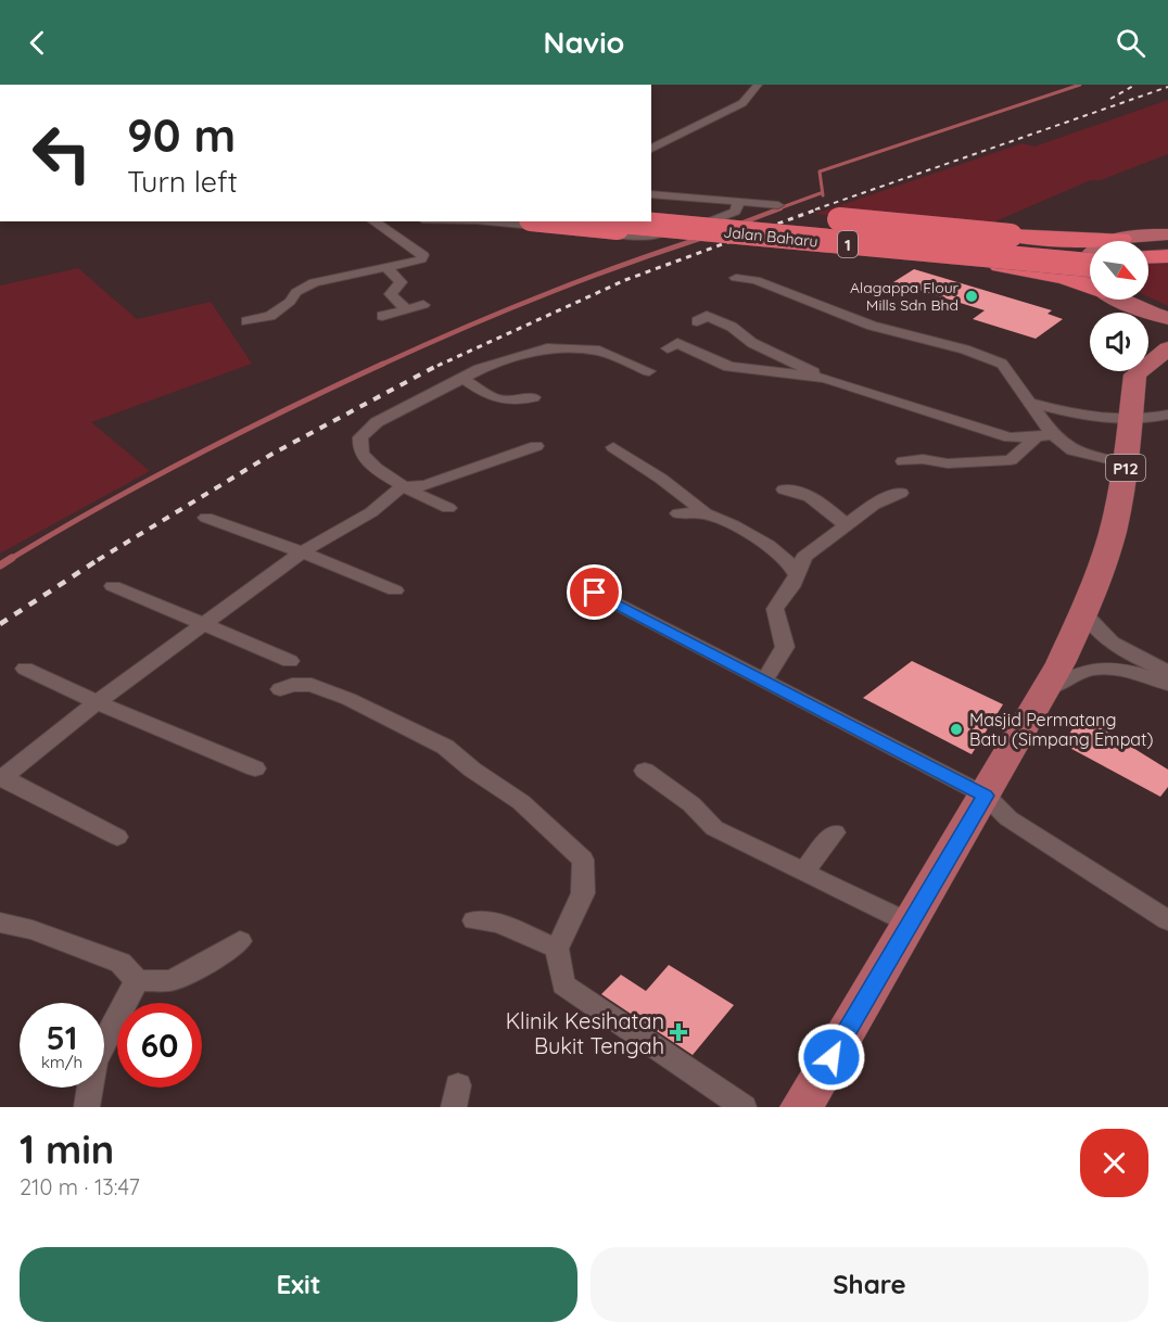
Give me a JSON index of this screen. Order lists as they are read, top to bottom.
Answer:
{
  "streets": {
    "highway": ["Jalan Baharu", "1"],
    "main road": ["P12"]
  },
  "places": {
    "other": ["Alagappa Flour Mills Sdn Bhd", "Masjid Permatang Batu (Simpang Empat)"],
    "health": ["Klinik Kesihatan Bukit Tengah"]
  },
  "north": "bottom right",
  "page": {
    "header": "Navio",
    "turn": ["90 m", "Turn left"],
    "speed": "51 km/h",
    "limit": "60",
    "heading": ["1 min", "210 m · 13:47"],
    "buttons": ["Exit", "Share"]
  }
}
